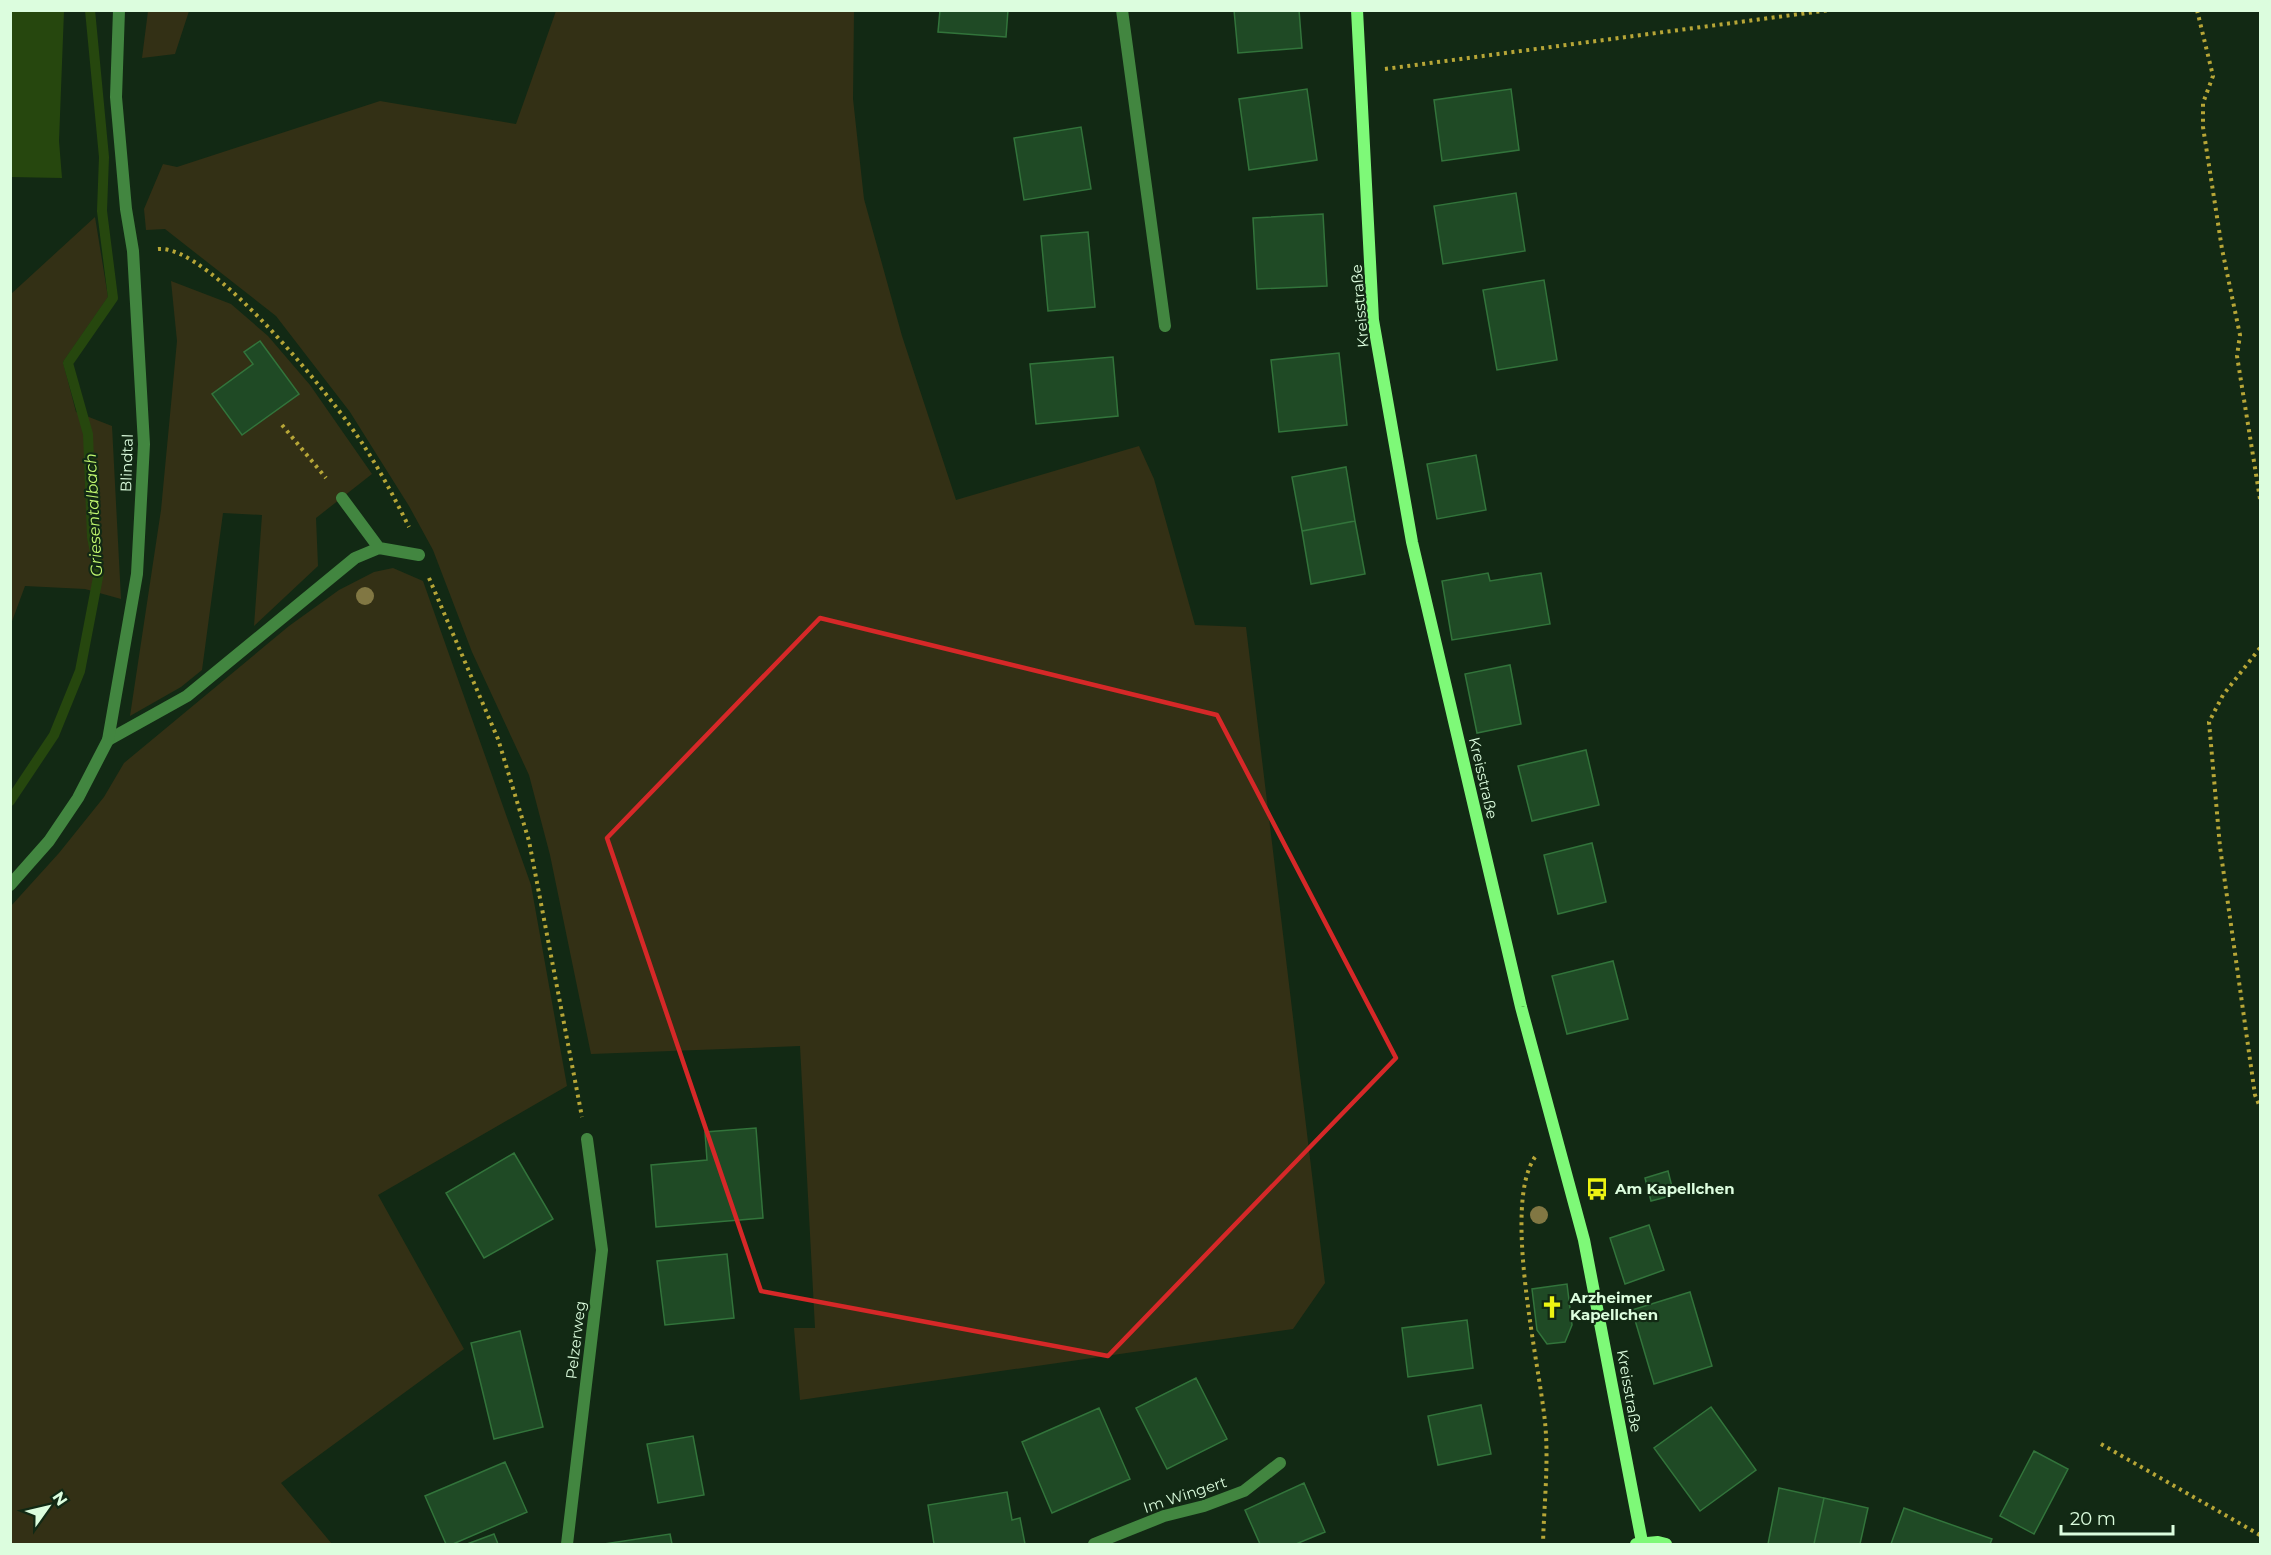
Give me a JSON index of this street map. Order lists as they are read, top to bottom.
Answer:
{
  "streets": {
    "street": [
      "Kreisstraße",
      "Blindtal",
      "Pelzerweg",
      "Im Wingert"
    ]
  },
  "water": ["Griesentalbach"],
  "places": {
    "bus stop": ["Am Kapellchen"],
    "church": ["Arzheimer Kapellchen"]
  },
  "scale_bar": "20 m",
  "north": "top right"
}
